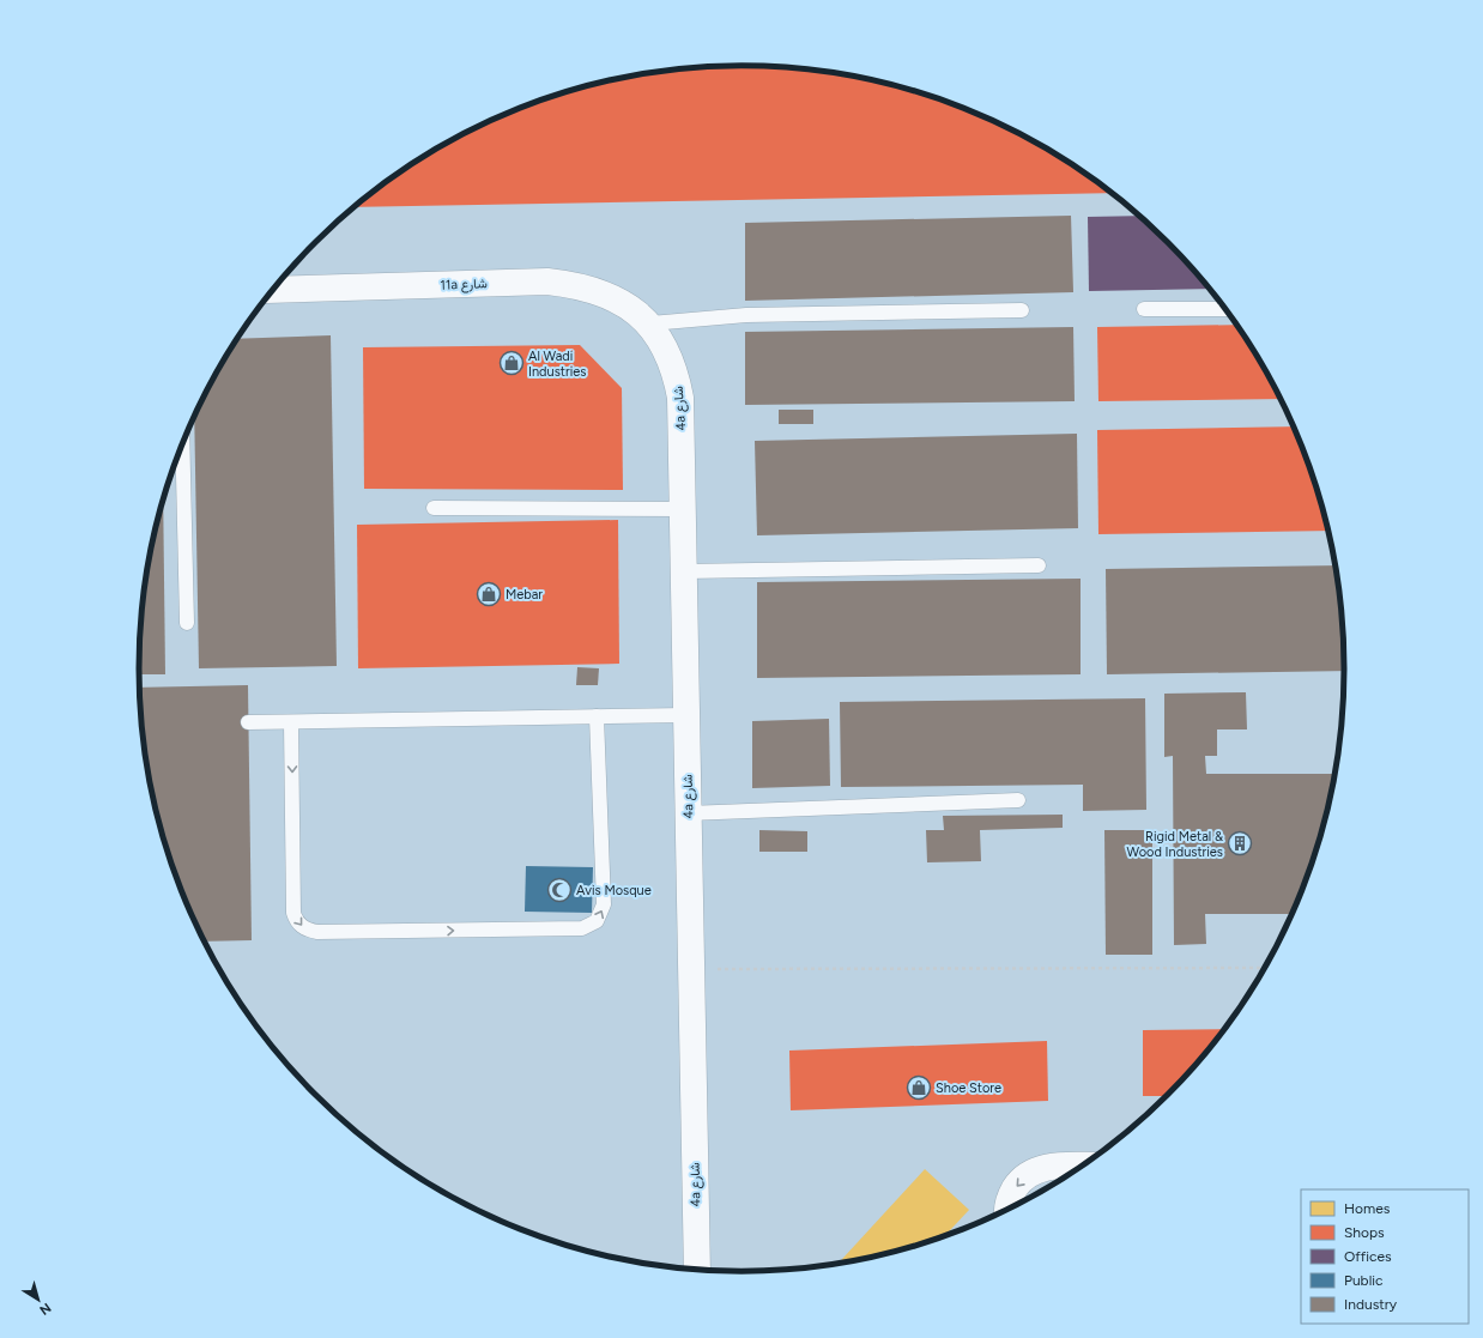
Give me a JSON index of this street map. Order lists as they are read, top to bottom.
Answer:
{
  "streets": {
    "street": ["11a شارع", "4a شارع"]
  },
  "crossings": [
    ["11a شارع", "4a شارع"]
  ],
  "places": {
    "shop": ["Al Wadi Industries", "Mebar", "Shoe Store"],
    "building": ["Rigid Metal & Wood Industries"],
    "mosque": ["Avis Mosque"]
  },
  "legend": [
    "Homes",
    "Shops",
    "Offices",
    "Public",
    "Industry"
  ],
  "north": "bottom right"
}
